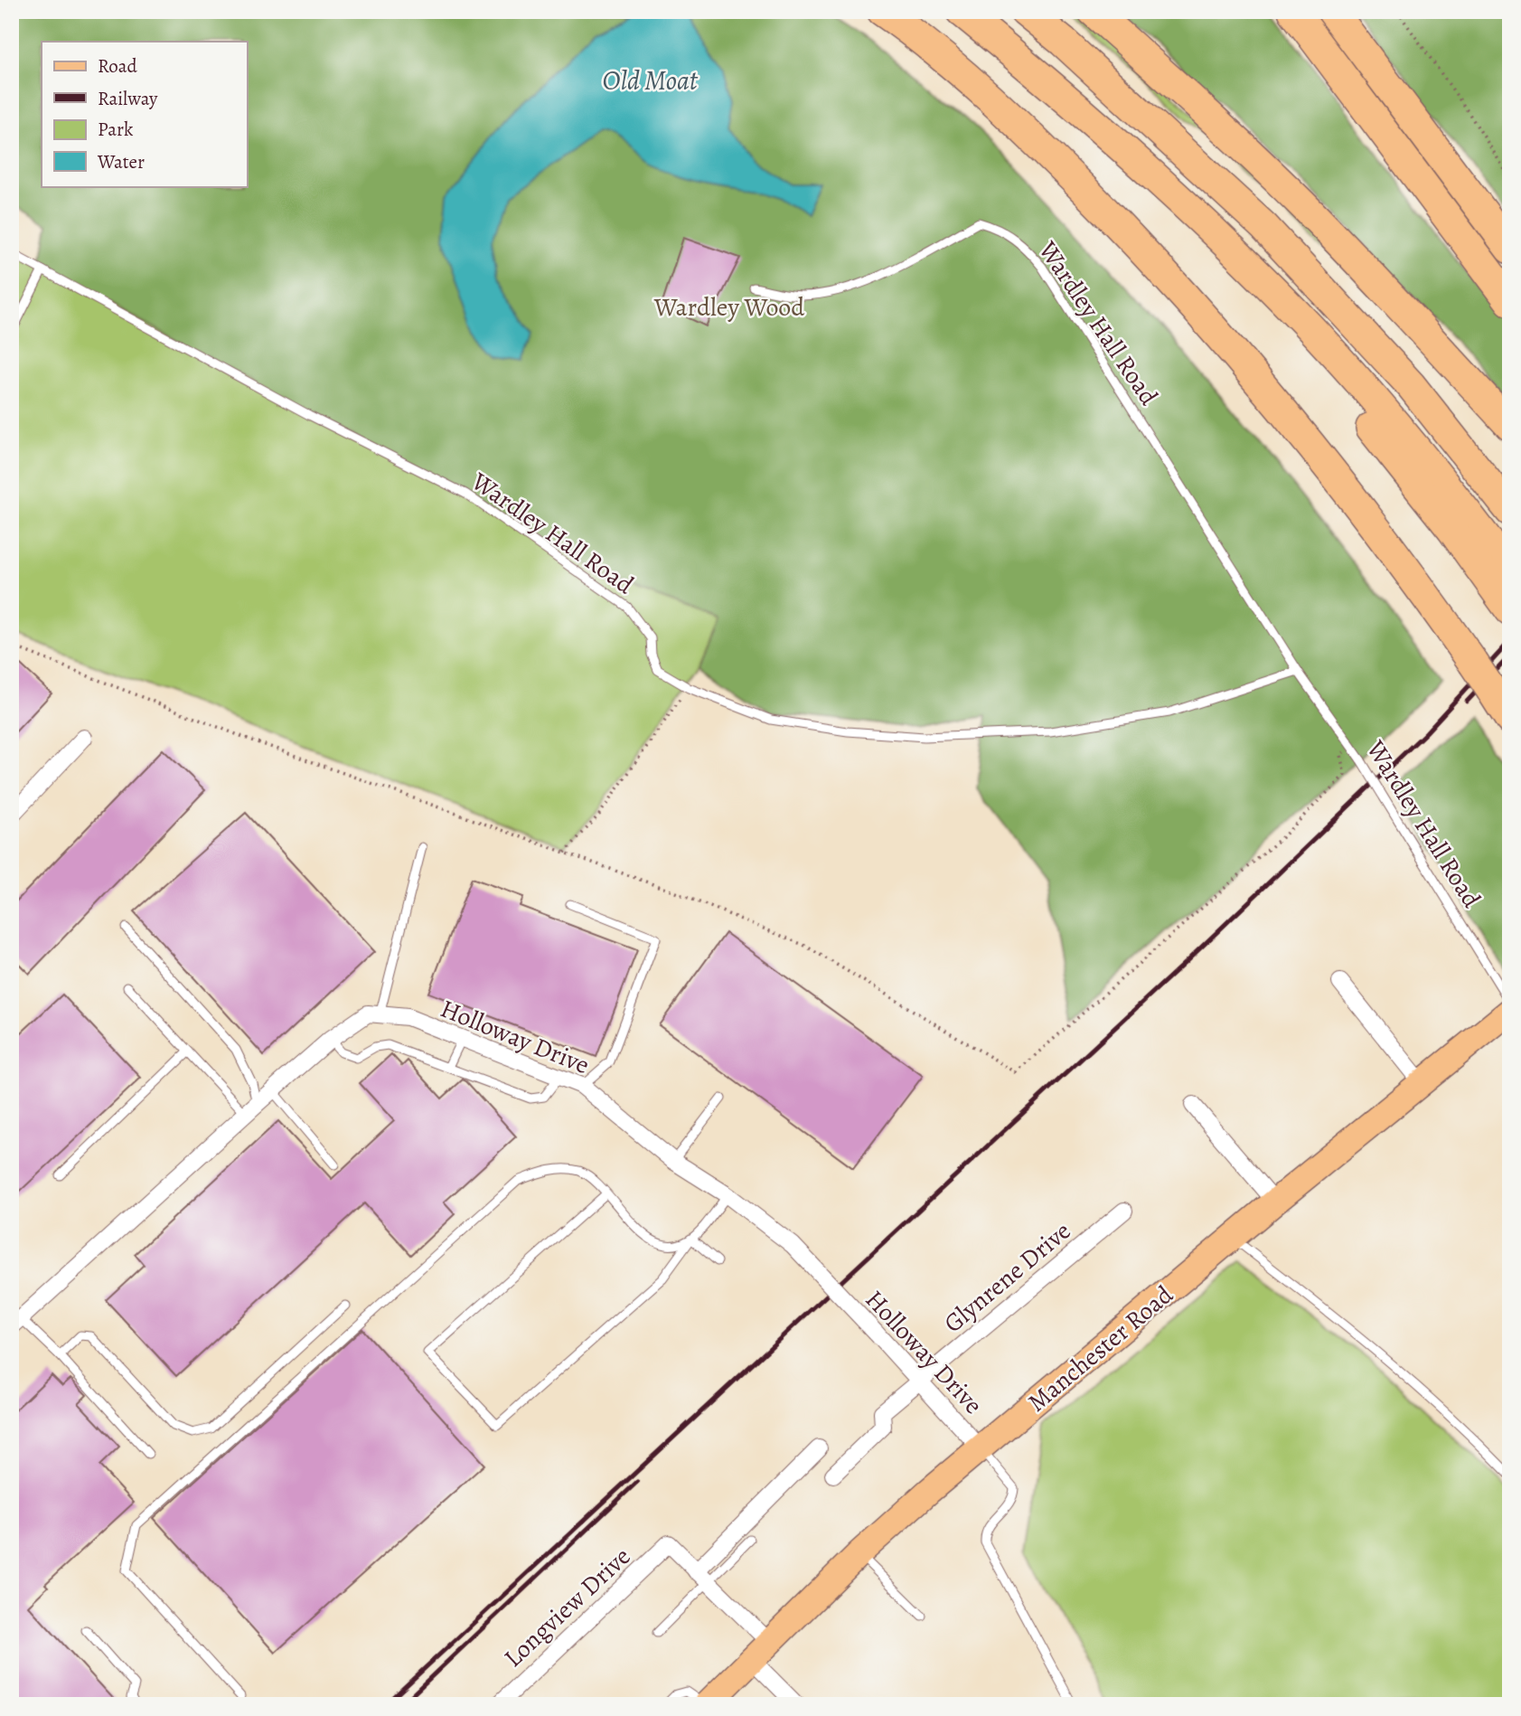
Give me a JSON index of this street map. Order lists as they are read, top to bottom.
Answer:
{
  "streets": {
    "main road": ["Manchester Road"],
    "street": ["Holloway Drive", "Glynrene Drive", "Longview Drive"],
    "lane": ["Wardley Hall Road"]
  },
  "crossings": [
    ["Holloway Drive", "Glynrene Drive"],
    ["Holloway Drive", "Manchester Road"]
  ],
  "water": ["Old Moat"],
  "parks": ["Wardley Wood"],
  "legend": [
    "Road",
    "Railway",
    "Park",
    "Water"
  ]
}
